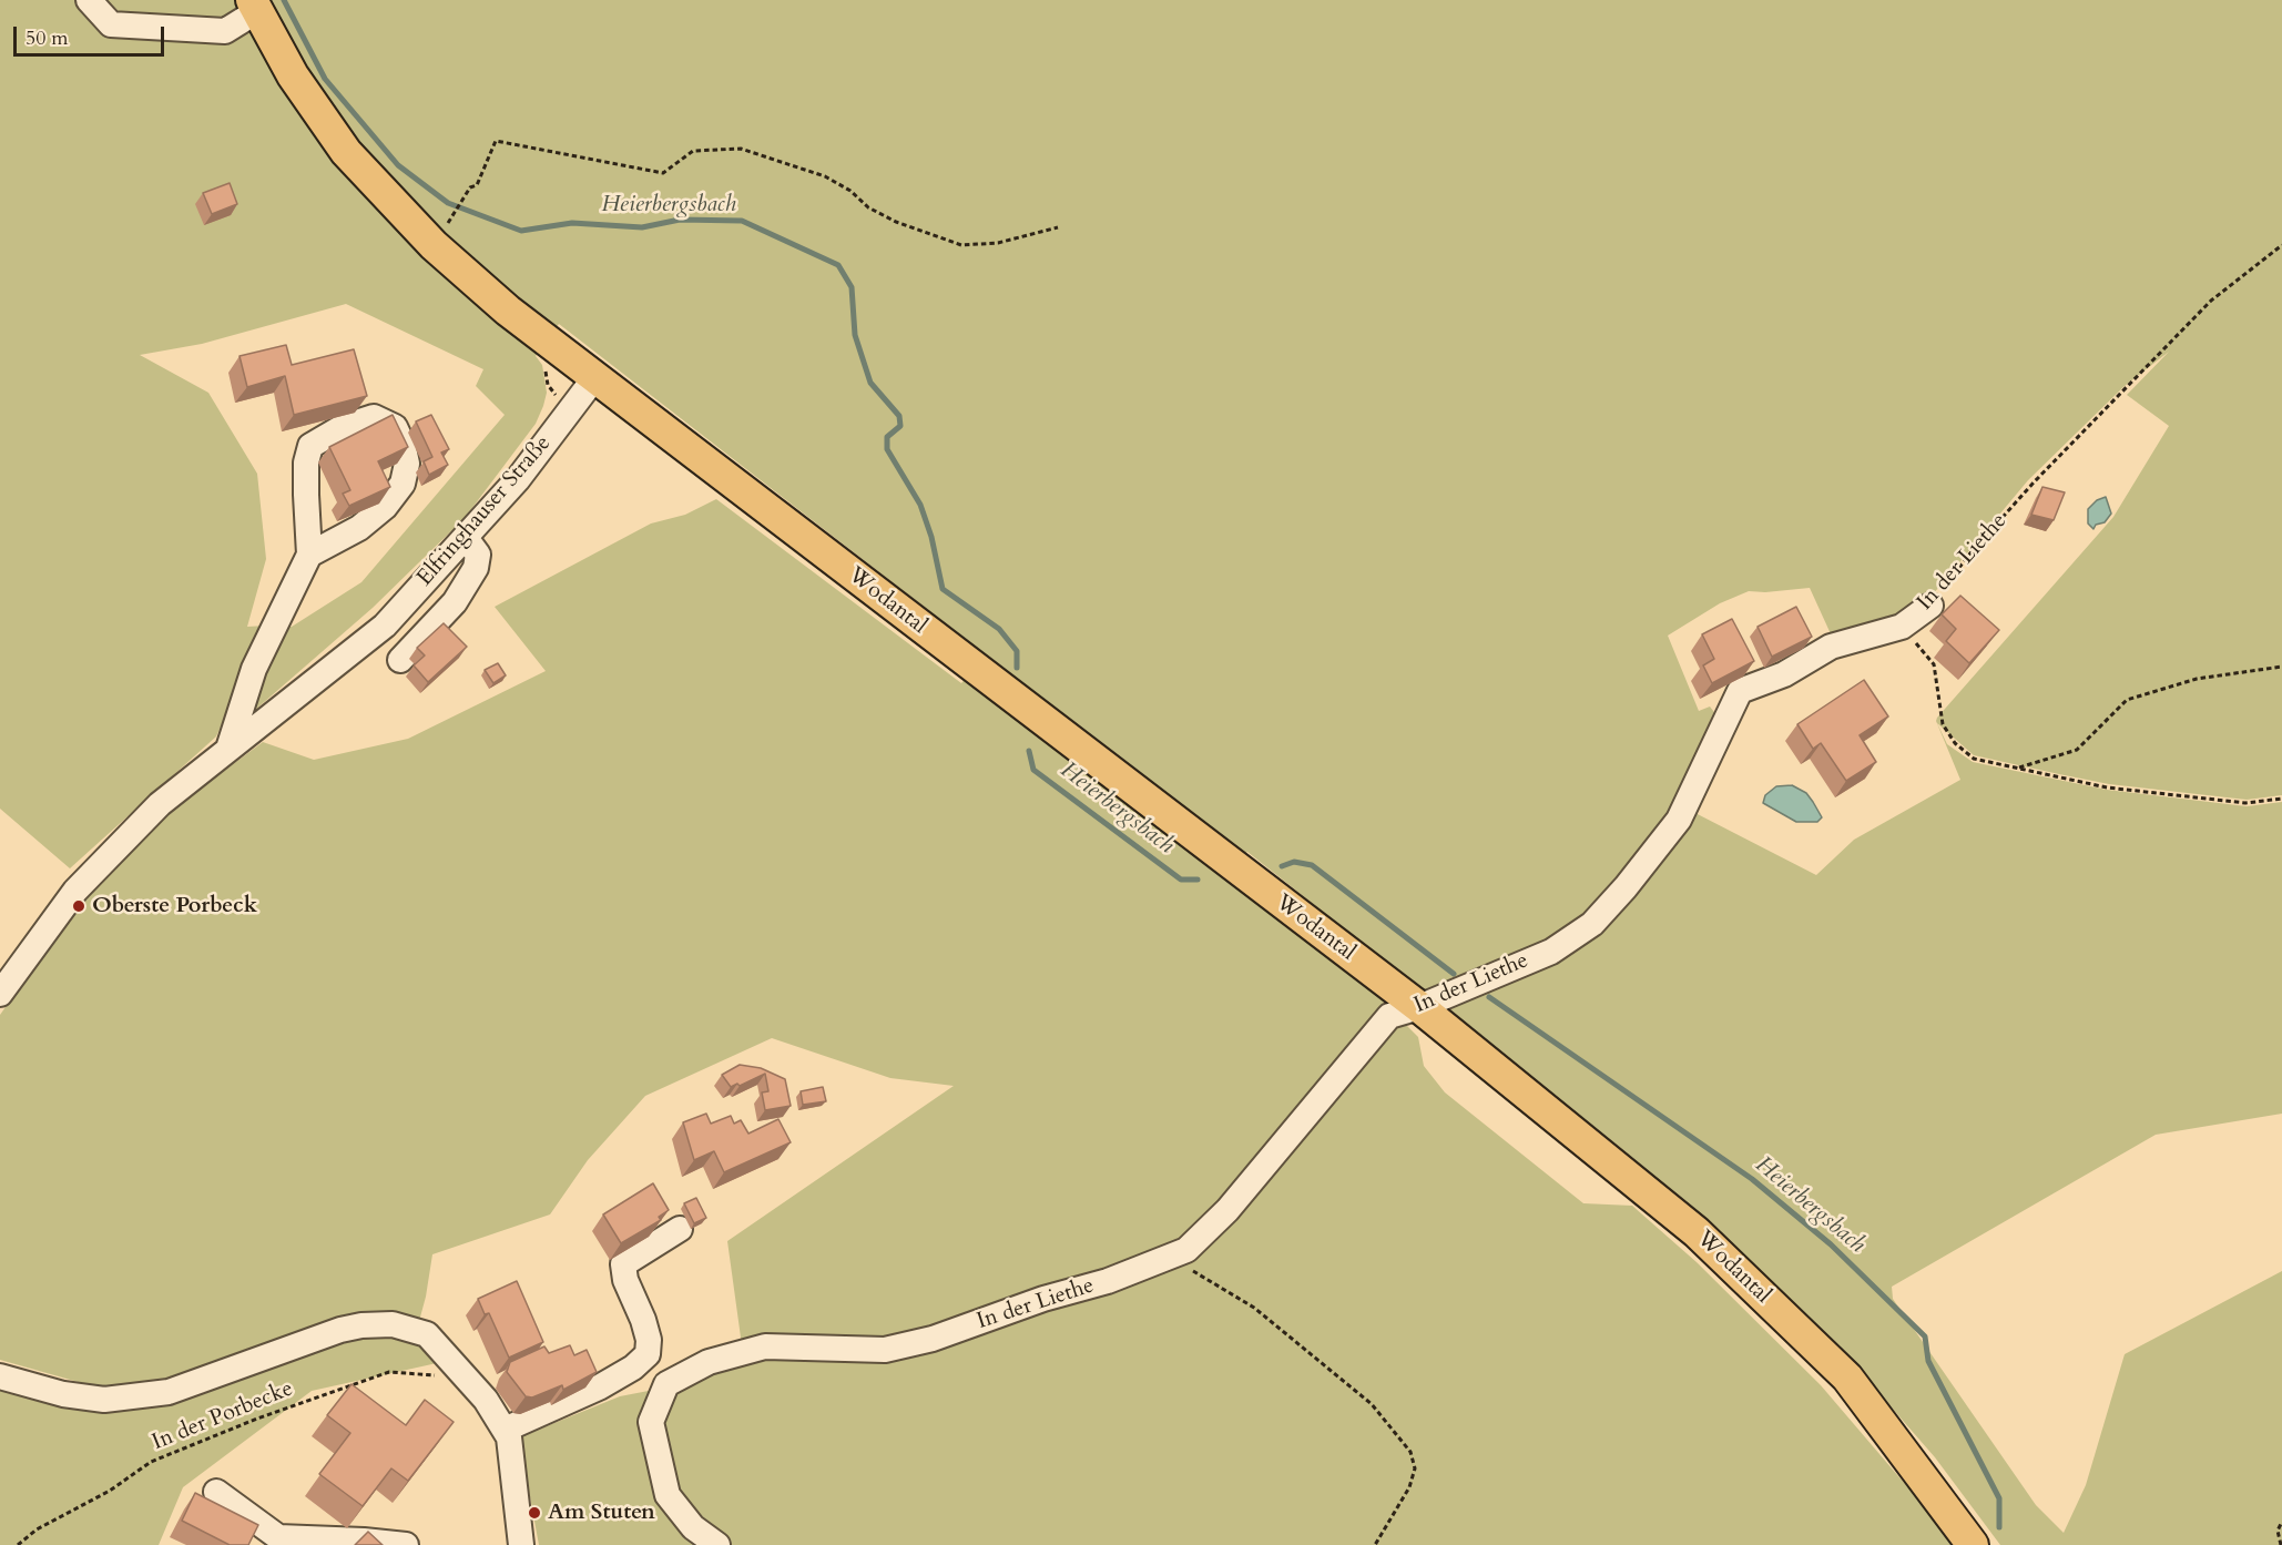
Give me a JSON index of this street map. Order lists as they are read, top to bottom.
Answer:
{
  "streets": {
    "main road": ["Wodantal"],
    "street": ["Elfringhauser Straße", "In der Liethe"],
    "path": ["In der Porbecke"]
  },
  "crossings": [
    ["Elfringhauser Straße", "Wodantal"],
    ["In der Liethe", "Wodantal"]
  ],
  "water": ["Heierbergsbach"],
  "places": ["Oberste Porbeck", "Am Stuten"],
  "scale_bar": "50 m"
}
